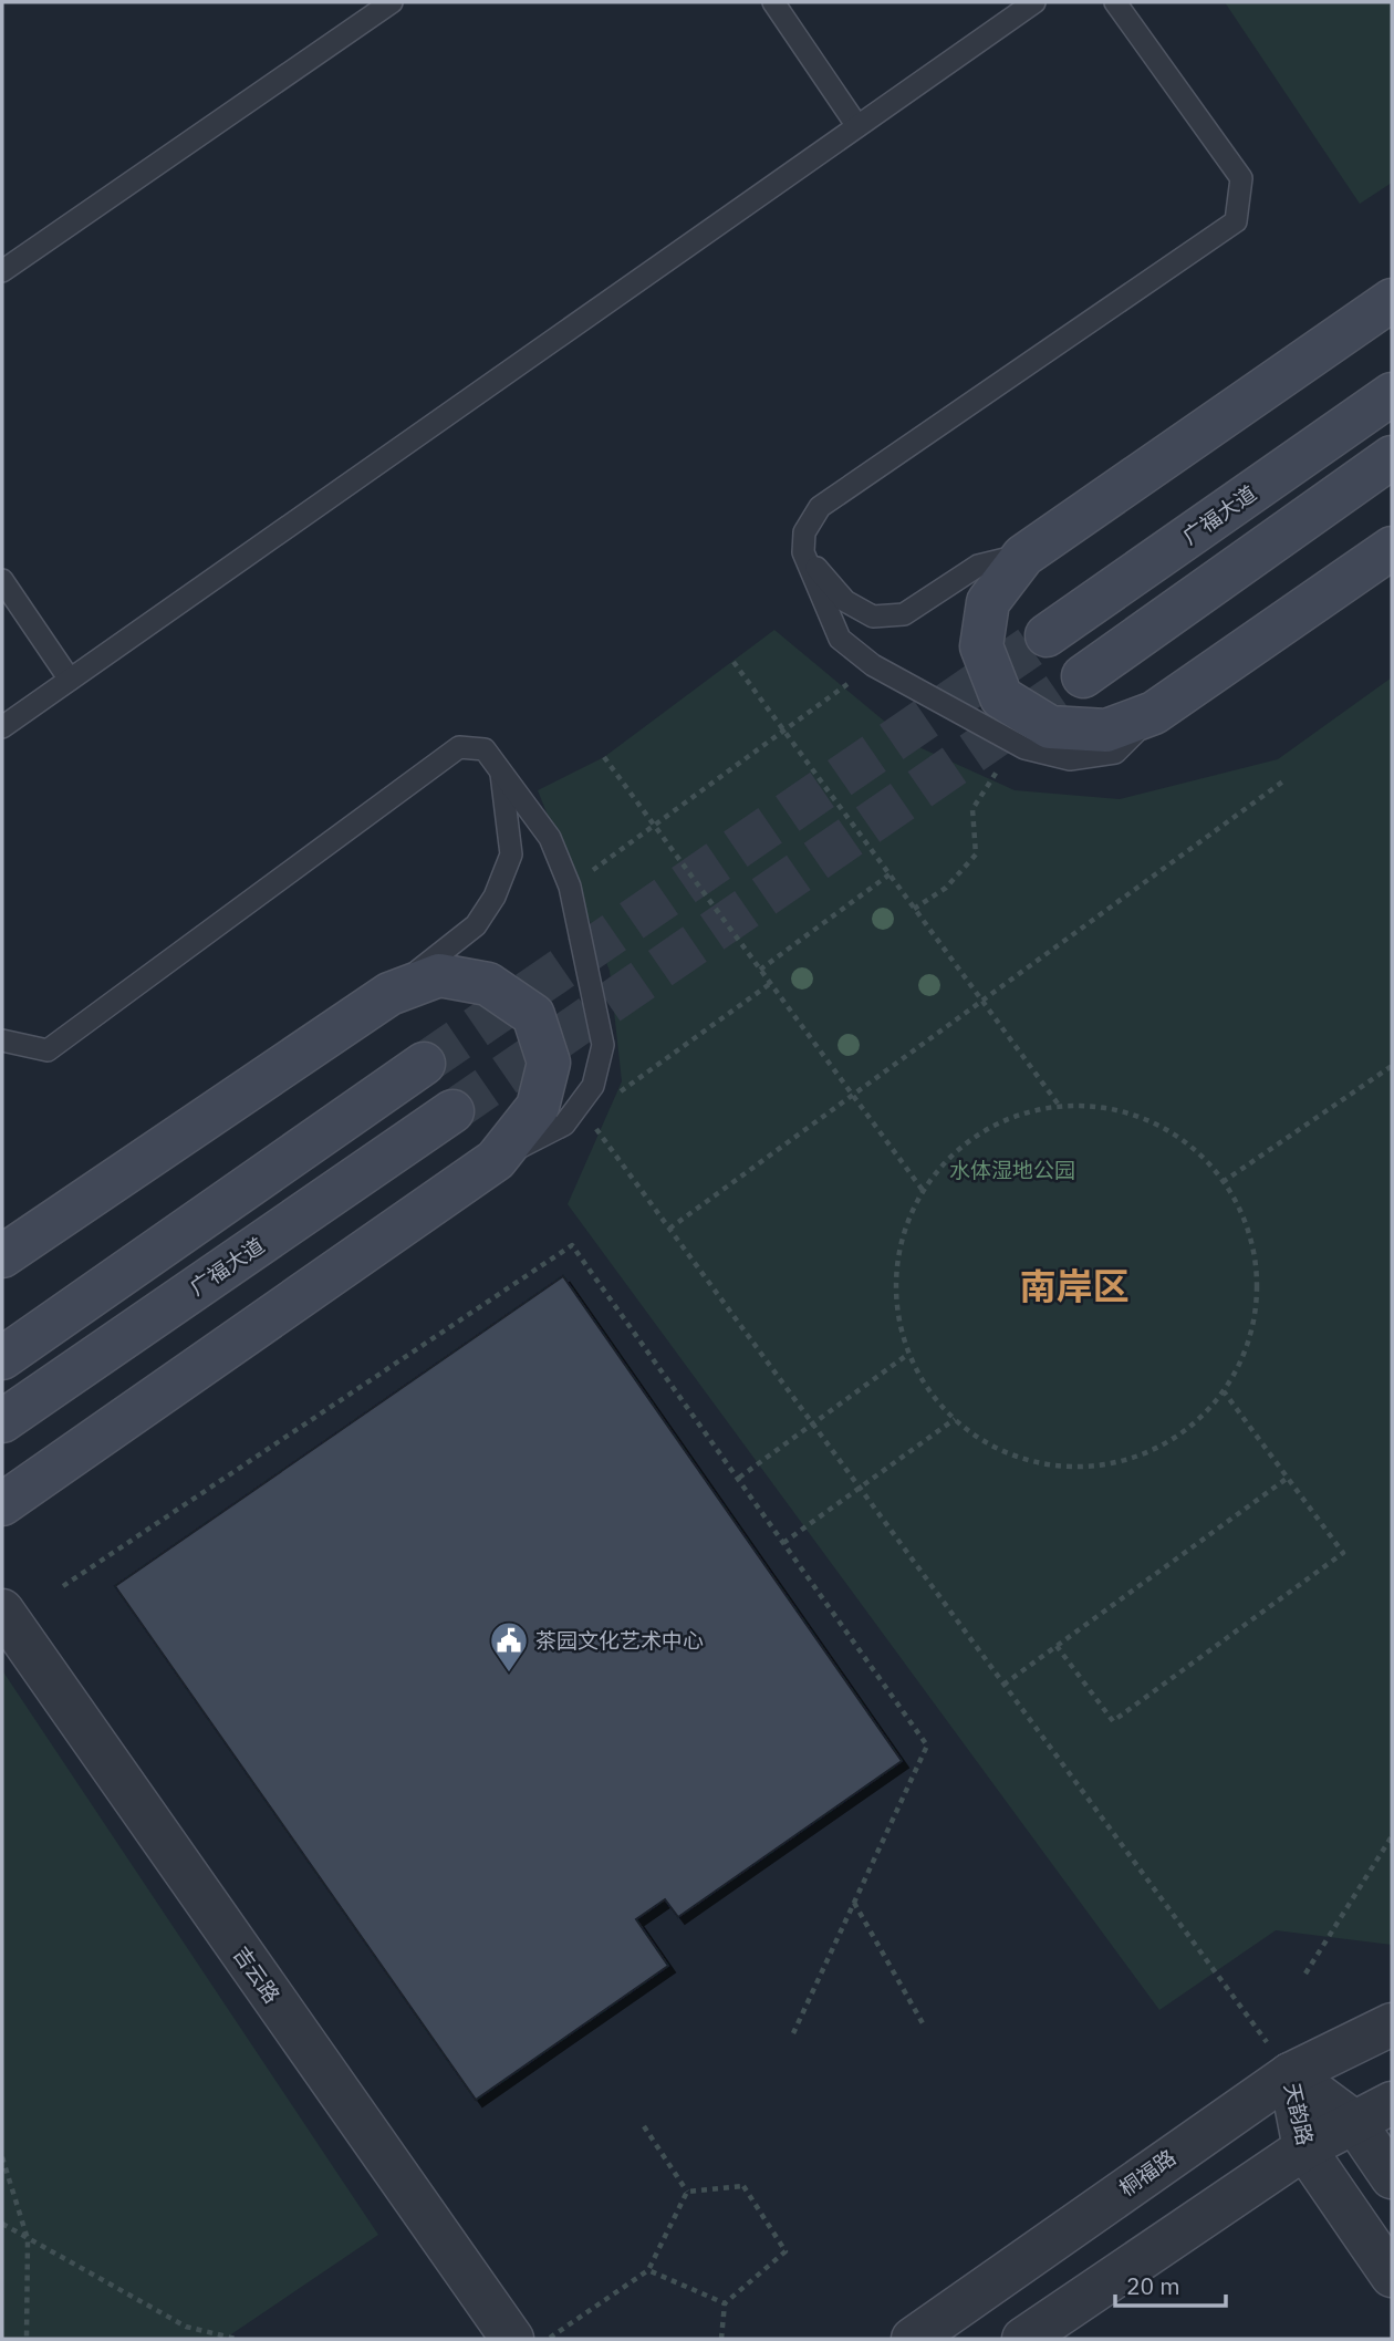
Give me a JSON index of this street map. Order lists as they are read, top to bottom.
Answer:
{
  "streets": {
    "main road": ["广福大道"],
    "street": ["吉云路", "天韵路", "桐福路"]
  },
  "crossings": [
    ["天韵路", "桐福路"]
  ],
  "districts": ["南岸区"],
  "parks": ["水体湿地公园"],
  "places": {
    "public building": ["茶园文化艺术中心"]
  },
  "scale_bar": "20 m"
}
